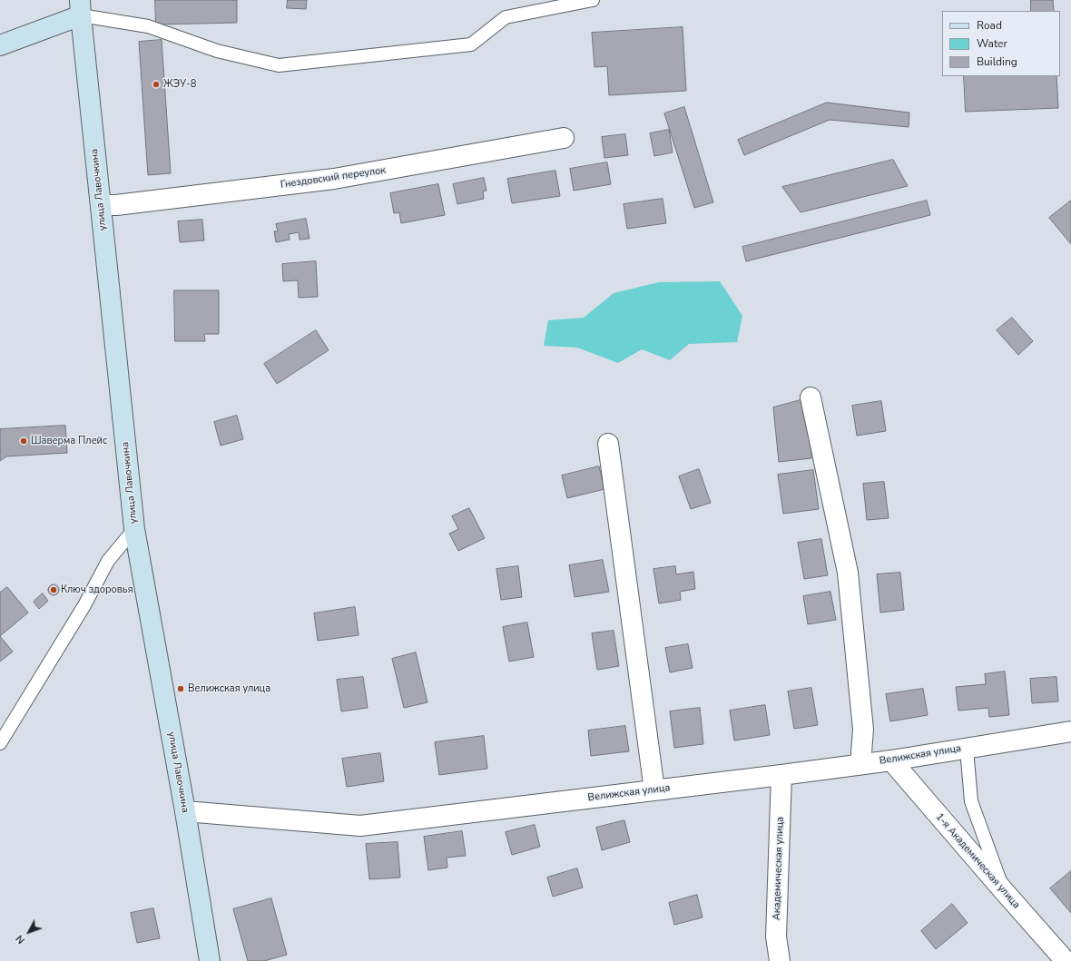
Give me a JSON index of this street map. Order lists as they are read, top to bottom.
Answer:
{
  "streets": {
    "main road": ["улица Лавочкина"],
    "street": [
      "Гнездовский переулок",
      "Велижская улица",
      "1-я Академическая улица",
      "Академическая улица"
    ]
  },
  "crossings": [
    ["Гнездовский переулок", "улица Лавочкина"],
    ["улица Лавочкина", "Велижская улица"],
    ["Велижская улица", "1-я Академическая улица"],
    ["Велижская улица", "Академическая улица"]
  ],
  "places": [
    "ЖЭУ-8",
    "Шаверма Плейс",
    "Ключ здоровья",
    "Велижская улица"
  ],
  "legend": ["Road", "Water", "Building"],
  "north": "bottom left"
}
